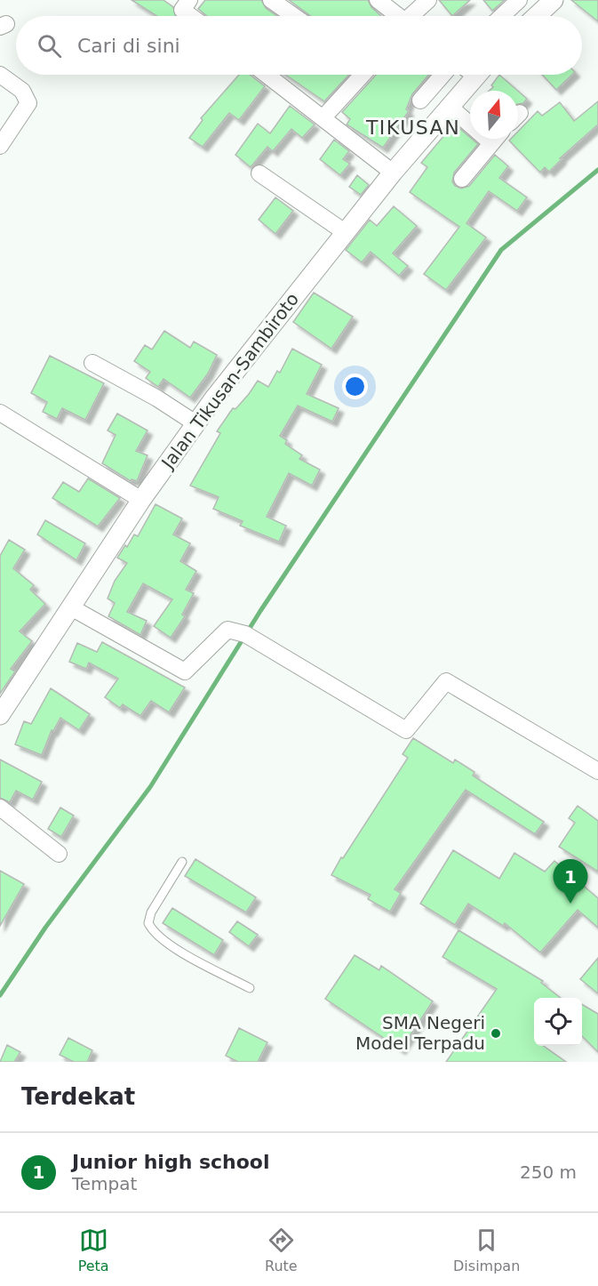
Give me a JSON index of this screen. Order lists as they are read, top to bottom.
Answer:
{
  "streets": {
    "street": ["Jalan Tikusan-Sambiroto"]
  },
  "districts": ["TIKUSAN"],
  "places": ["SMA Negeri Model Terpadu"],
  "north": "top",
  "page": {
    "search": "Cari di sini",
    "pins": "1",
    "heading": "Terdekat",
    "list": [
      {
        "mark": "1",
        "name": "Junior high school",
        "note": "Tempat",
        "value": "250 m"
      }
    ],
    "nav": ["Peta", "Rute", "Disimpan"]
  }
}
